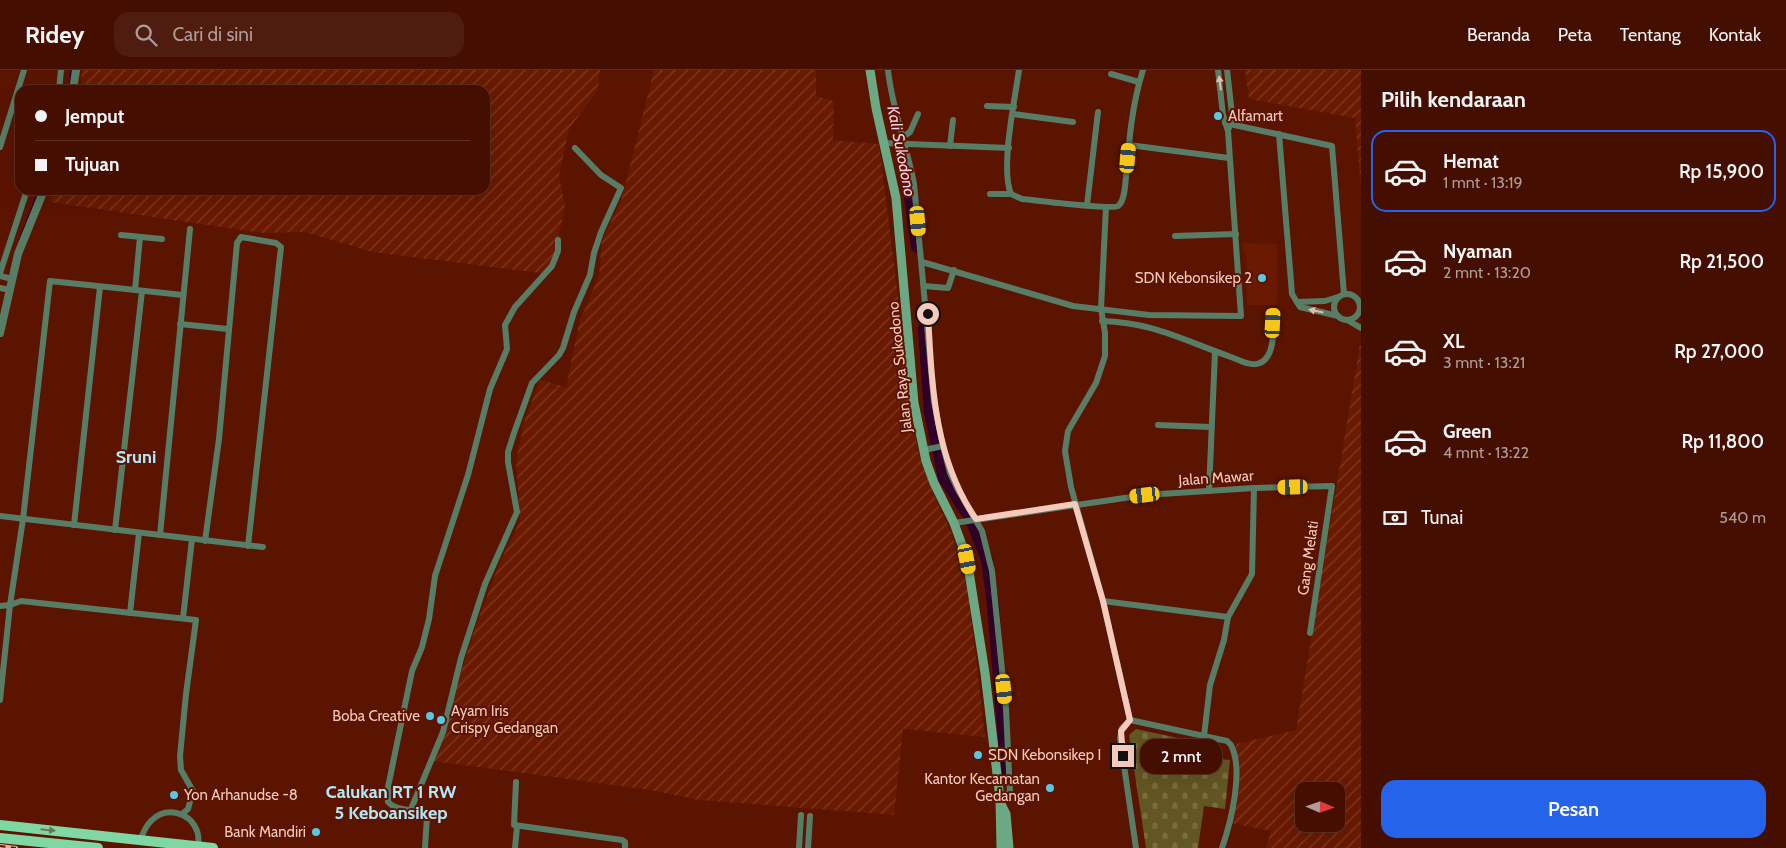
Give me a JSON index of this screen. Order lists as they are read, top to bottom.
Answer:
{
  "streets": {
    "main road": ["Jalan Raya Sukodono"],
    "street": ["Jalan Mawar", "Gang Melati"]
  },
  "crossings": [
    ["Jalan Raya Sukodono", "Jalan Mawar"],
    ["Jalan Mawar", "Gang Melati"]
  ],
  "districts": ["Sruni", "Calukan RT 1 RW 5 Keboansikep"],
  "water": ["Kali Sukodono"],
  "places": [
    "Alfamart",
    "SDN Kebonsikep 2",
    "Boba Creative",
    "Ayam Iris Crispy Gedangan",
    "SDN Kebonsikep I",
    "Kantor Kecamatan Gedangan",
    "Yon Arhanudse -8",
    "Bank Mandiri"
  ],
  "north": "right",
  "page": {
    "header": "Ridey",
    "search": "Cari di sini",
    "nav": [
      "Beranda",
      "Peta",
      "Tentang",
      "Kontak"
    ],
    "heading": "Pilih kendaraan",
    "banner": ["Jemput", "Tujuan"],
    "list": [
      {
        "name": "Hemat",
        "note": "1 mnt · 13:19",
        "value": "Rp 15,900"
      },
      {
        "name": "Nyaman",
        "note": "2 mnt · 13:20",
        "value": "Rp 21,500"
      },
      {
        "name": "XL",
        "note": "3 mnt · 13:21",
        "value": "Rp 27,000"
      },
      {
        "name": "Green",
        "note": "4 mnt · 13:22",
        "value": "Rp 11,800"
      }
    ],
    "pay": ["Tunai", "540 m"],
    "bubble": "2 mnt",
    "buttons": "Pesan"
  }
}
